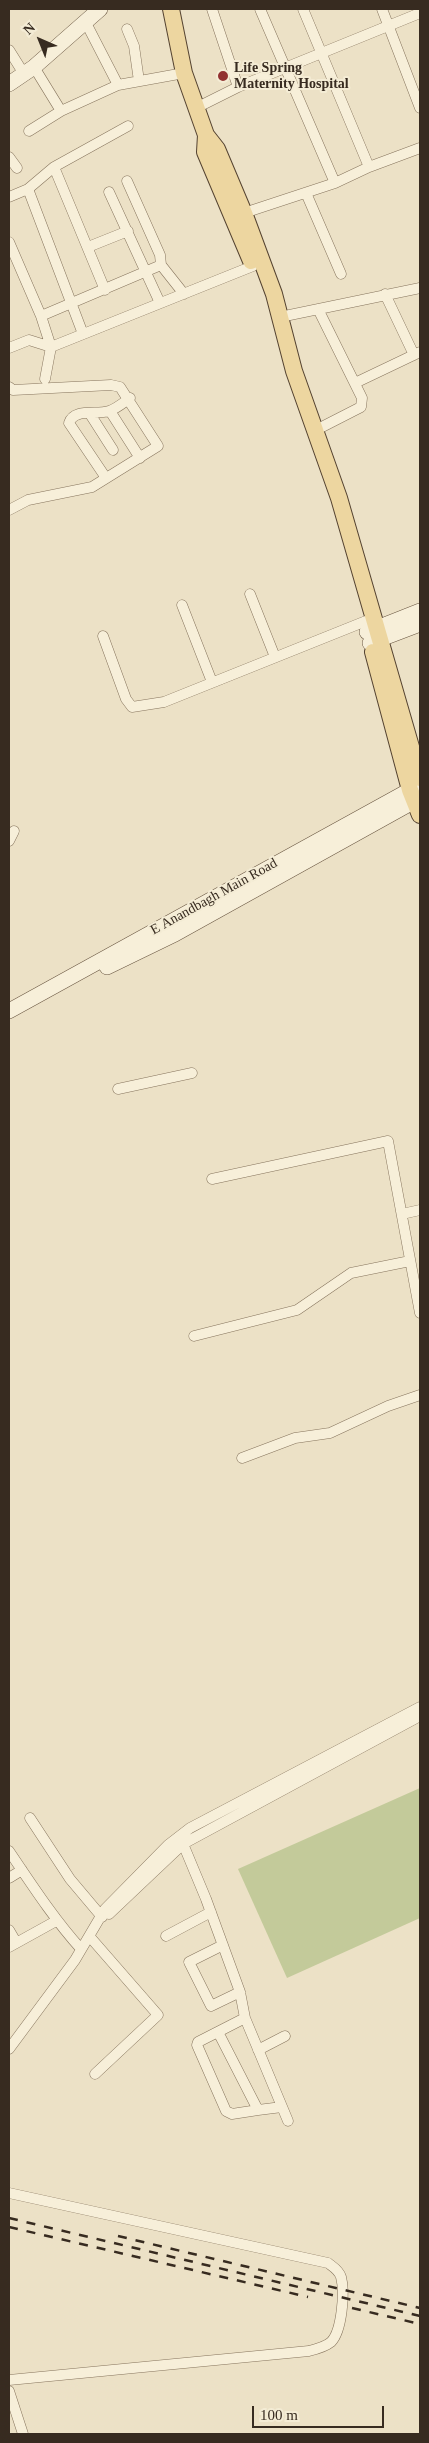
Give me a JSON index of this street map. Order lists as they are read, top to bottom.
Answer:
{
  "streets": {
    "street": ["E Anandbagh Main Road"]
  },
  "places": ["Life Spring Maternity Hospital"],
  "scale_bar": "100 m",
  "north": "top left"
}
